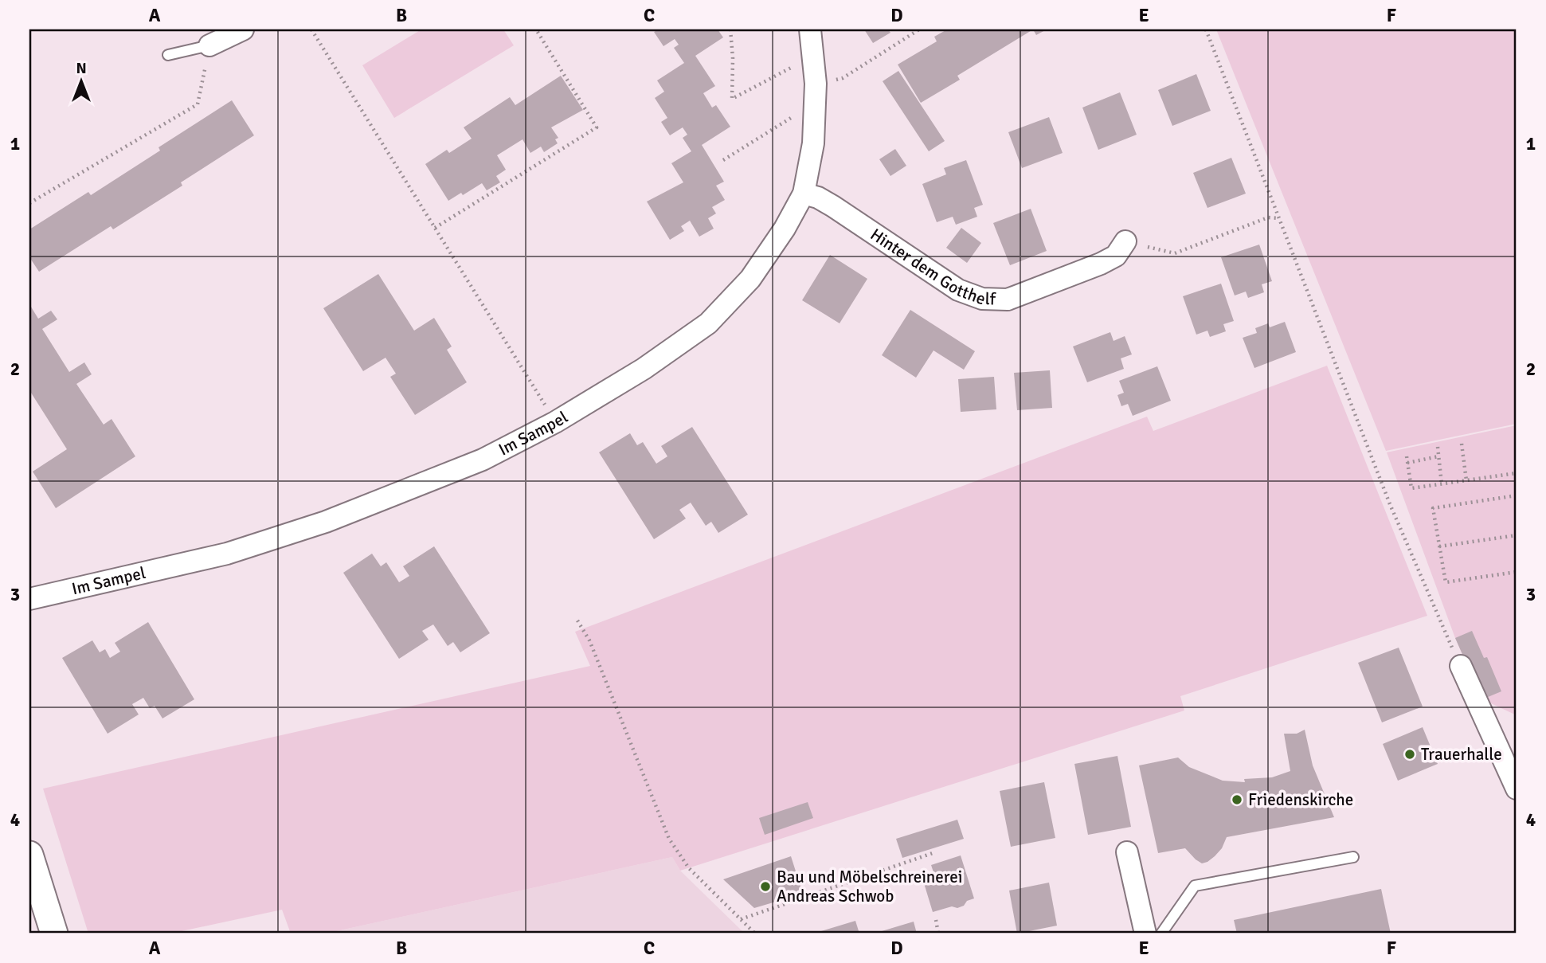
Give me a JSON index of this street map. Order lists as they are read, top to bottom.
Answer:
{
  "streets": {
    "street": ["Hinter dem Gotthelf", "Im Sampel"]
  },
  "crossings": [
    ["Hinter dem Gotthelf", "Im Sampel"]
  ],
  "places": ["Trauerhalle", "Friedenskirche", "Bau und Möbelschreinerei Andreas Schwob"],
  "north": "top",
  "grid": {
    "columns": [
      "A",
      "B",
      "C",
      "D",
      "E",
      "F"
    ],
    "rows": [
      "1",
      "2",
      "3",
      "4"
    ]
  }
}
